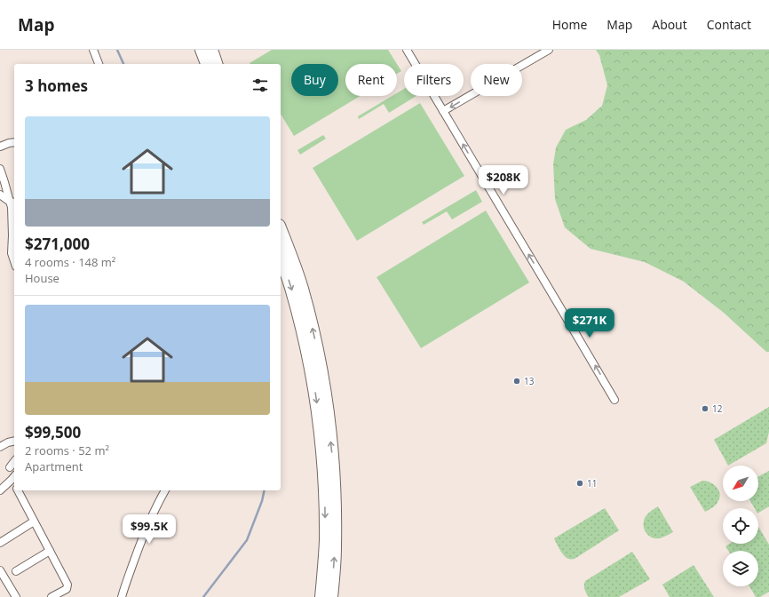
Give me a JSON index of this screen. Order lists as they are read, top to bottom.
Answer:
{
  "places": ["13", "12", "11"],
  "north": "bottom left",
  "page": {
    "header": "Map",
    "nav": [
      "Home",
      "Map",
      "About",
      "Contact"
    ],
    "chip": [
      "Buy",
      "Rent",
      "Filters",
      "New"
    ],
    "heading": "3 homes",
    "list": [
      {
        "name": "$271,000",
        "note": "4 rooms · 148 m² · House"
      },
      {
        "name": "$99,500",
        "note": "2 rooms · 52 m² · Apartment"
      }
    ],
    "price": ["$208K", "$271K", "$99.5K"]
  }
}
